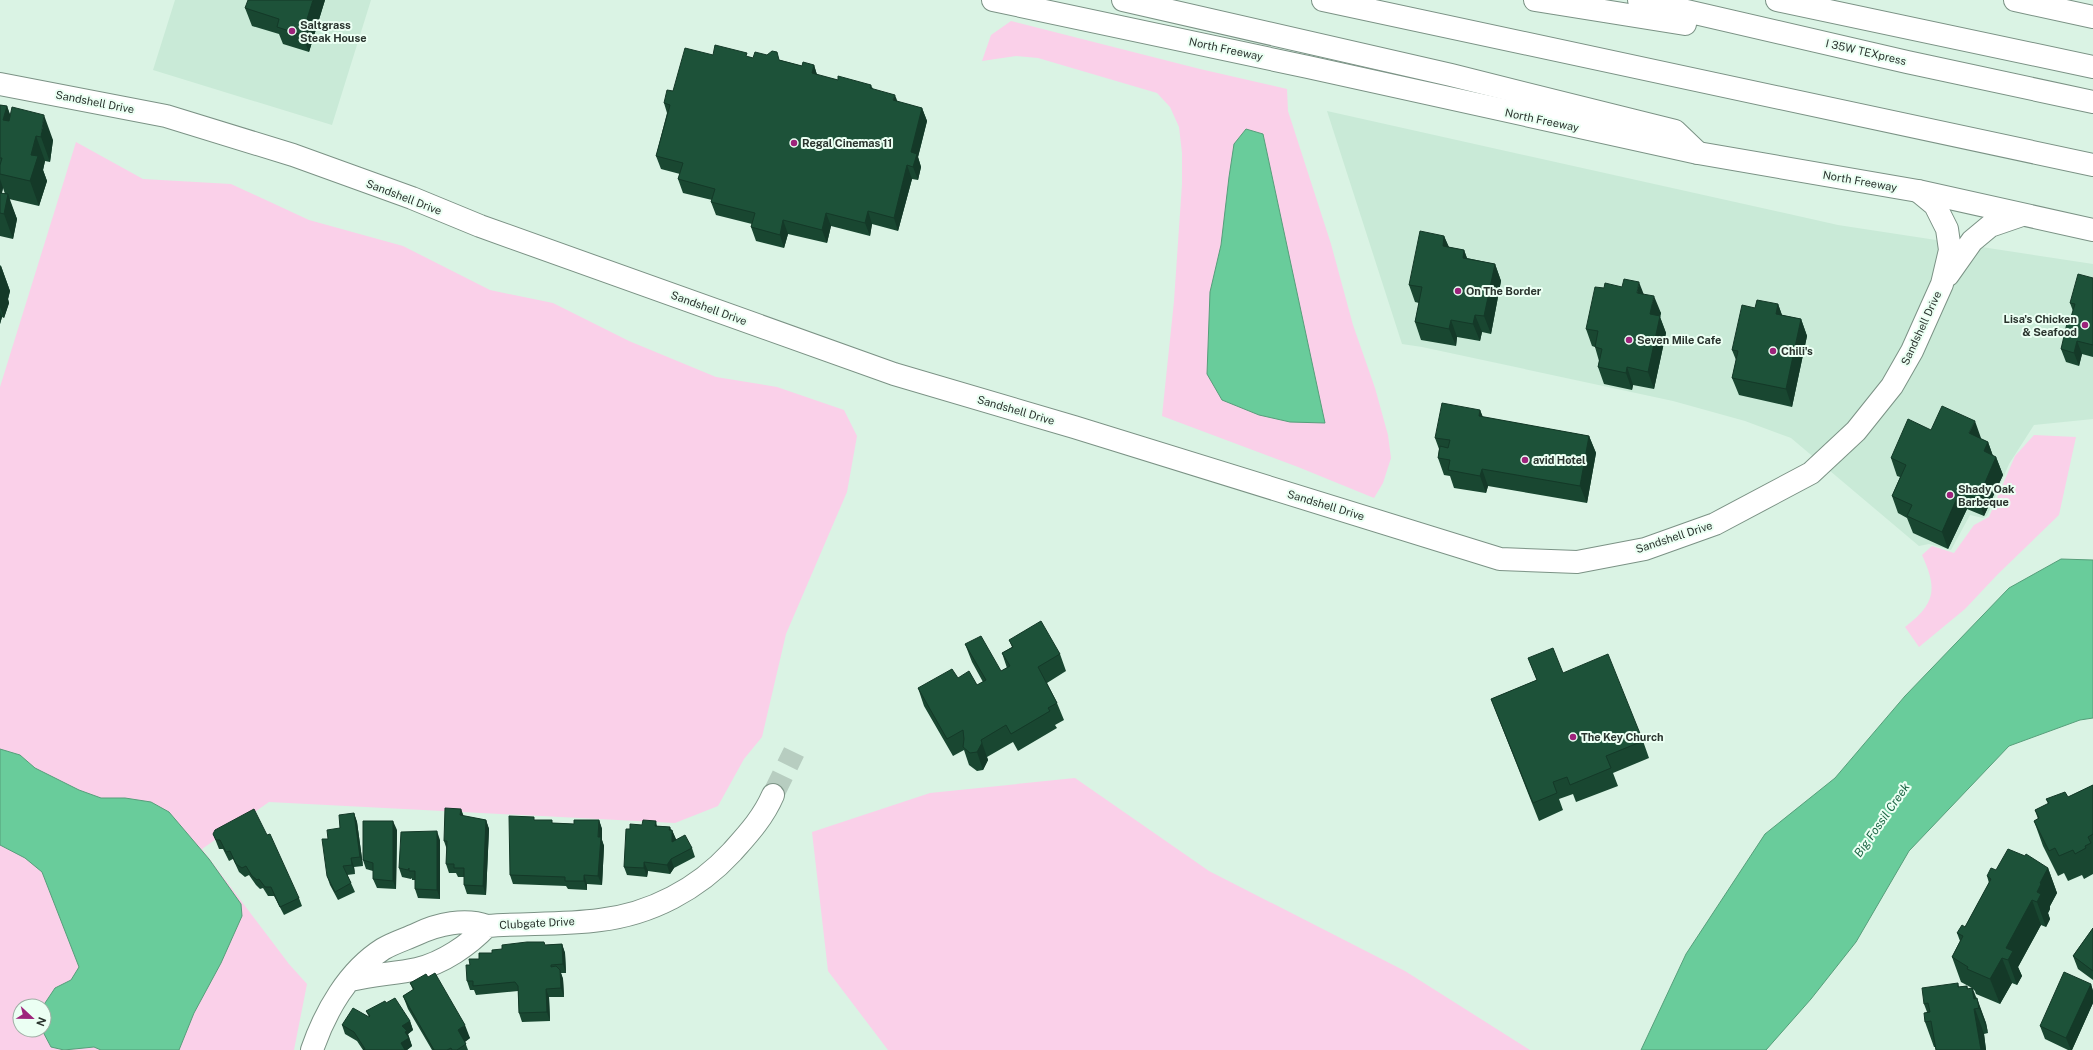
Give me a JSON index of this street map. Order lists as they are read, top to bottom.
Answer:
{
  "streets": {
    "main road": [
      "North Freeway",
      "I 35W TEXpress",
      "Sandshell Drive",
      "Clubgate Drive"
    ]
  },
  "crossings": [
    ["North Freeway", "Sandshell Drive"]
  ],
  "water": ["Big Fossil Creek"],
  "places": [
    "Saltgrass Steak House",
    "Regal Cinemas 11",
    "On The Border",
    "Lisa's Chicken & Seafood",
    "Seven Mile Cafe",
    "Chili's",
    "avid Hotel",
    "Shady Oak Barbeque",
    "The Key Church"
  ],
  "north": "right"
}
